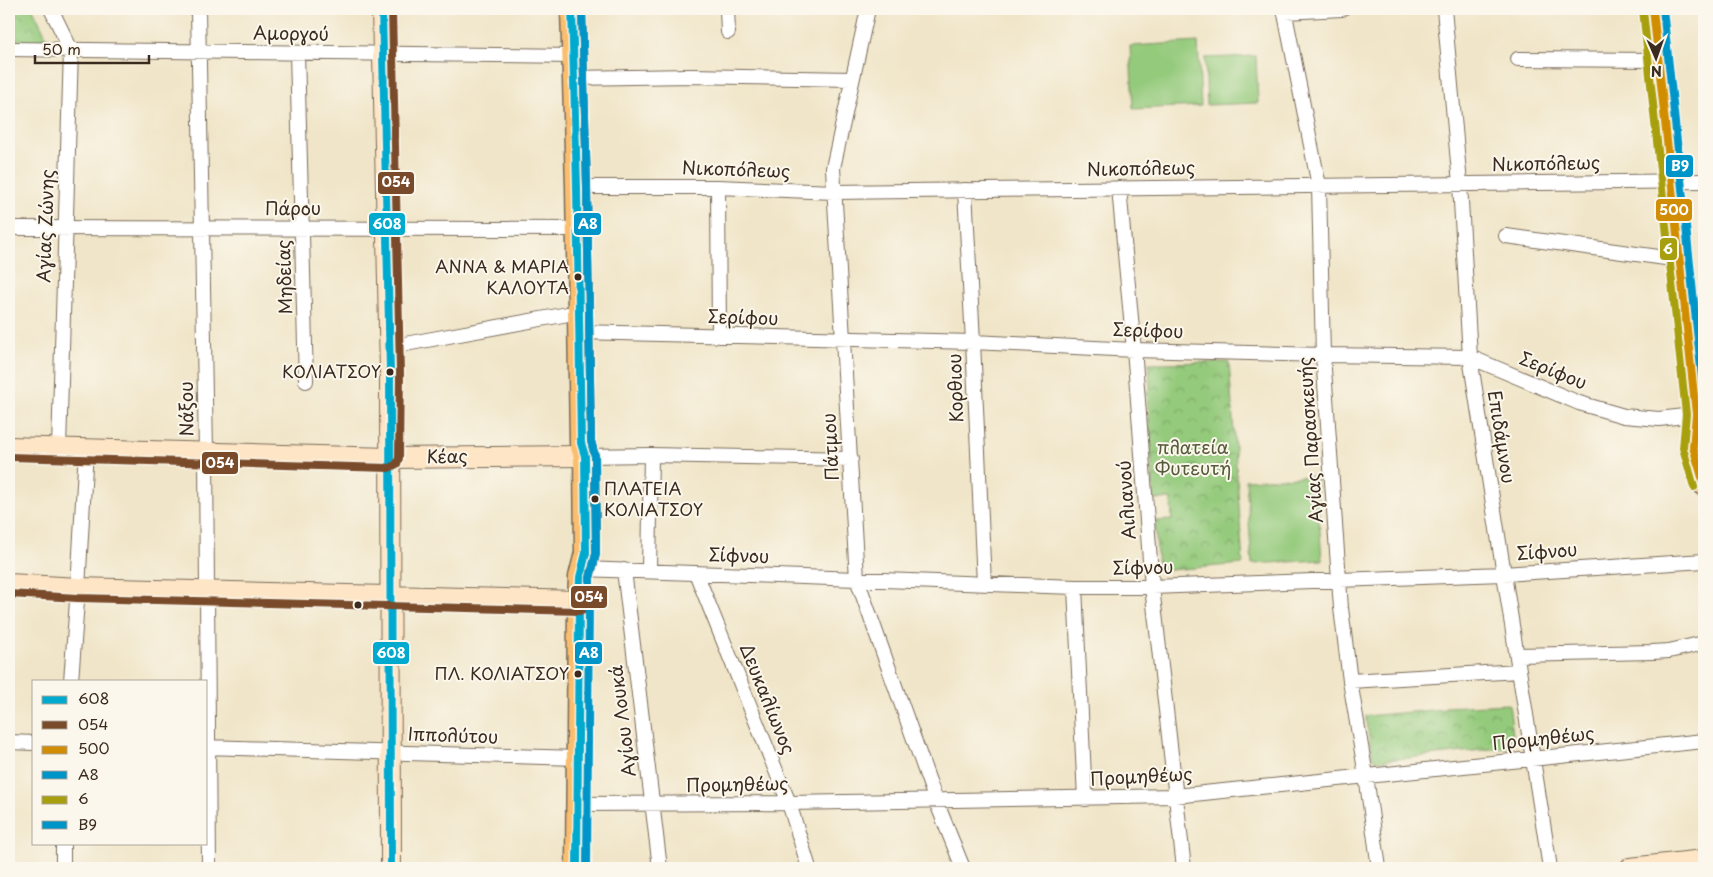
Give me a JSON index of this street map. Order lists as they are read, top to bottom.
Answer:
{
  "streets": {
    "street": [
      "Αμοργού",
      "Νικοπόλεως",
      "Πάρου",
      "Αγίας Ζώνης",
      "Μηδείας",
      "Σερίφου",
      "Κορθιου",
      "Νάξου",
      "Επιδάμνου",
      "Αγίας Παρασκευής",
      "Πάτμου",
      "Κέας",
      "Αιλιανού",
      "Σίφνου",
      "Δευκαλίωνος",
      "Αγίου Λουκά",
      "Ιππολύτου",
      "Προμηθέως"
    ]
  },
  "crossings": [
    ["Αμοργού", "Αγίας Ζώνης"],
    ["Αμοργού", "Μηδείας"],
    ["Αμοργού", "Νάξου"],
    ["Νικοπόλεως", "Κορθιου"],
    ["Νικοπόλεως", "Επιδάμνου"],
    ["Νικοπόλεως", "Αγίας Παρασκευής"],
    ["Νικοπόλεως", "Πάτμου"],
    ["Νικοπόλεως", "Αιλιανού"],
    ["Πάρου", "Αγίας Ζώνης"],
    ["Πάρου", "Μηδείας"],
    ["Πάρου", "Νάξου"],
    ["Αγίας Ζώνης", "Κέας"],
    ["Σερίφου", "Κορθιου"],
    ["Σερίφου", "Επιδάμνου"],
    ["Σερίφου", "Αγίας Παρασκευής"],
    ["Σερίφου", "Πάτμου"],
    ["Σερίφου", "Αιλιανού"],
    ["Κορθιου", "Σίφνου"],
    ["Νάξου", "Κέας"],
    ["Νάξου", "Ιππολύτου"],
    ["Επιδάμνου", "Σίφνου"],
    ["Επιδάμνου", "Προμηθέως"],
    ["Αγίας Παρασκευής", "Σίφνου"],
    ["Αγίας Παρασκευής", "Προμηθέως"],
    ["Πάτμου", "Σίφνου"],
    ["Πάτμου", "Προμηθέως"],
    ["Αιλιανού", "Σίφνου"],
    ["Αιλιανού", "Προμηθέως"],
    ["Σίφνου", "Δευκαλίωνος"],
    ["Σίφνου", "Αγίου Λουκά"],
    ["Δευκαλίωνος", "Προμηθέως"],
    ["Αγίου Λουκά", "Προμηθέως"]
  ],
  "parks": ["πλατεία Φυτευτή"],
  "places": [
    "ΑΝΝΑ & ΜΑΡΙΑ ΚΑΛΟΥΤΑ",
    "ΚΟΛΙΑΤΣΟΥ",
    "ΠΛΑΤΕΙΑ ΚΟΛΙΑΤΣΟΥ",
    "ΠΛ. ΚΟΛΙΑΤΣΟΥ"
  ],
  "lines": [
    "transit line 608",
    "transit line 054",
    "transit line 500",
    "transit line A8",
    "transit line Β9",
    "transit line 6"
  ],
  "legend": [
    "608",
    "054",
    "500",
    "A8",
    "6",
    "Β9"
  ],
  "scale_bar": "50 m",
  "north": "bottom"
}
